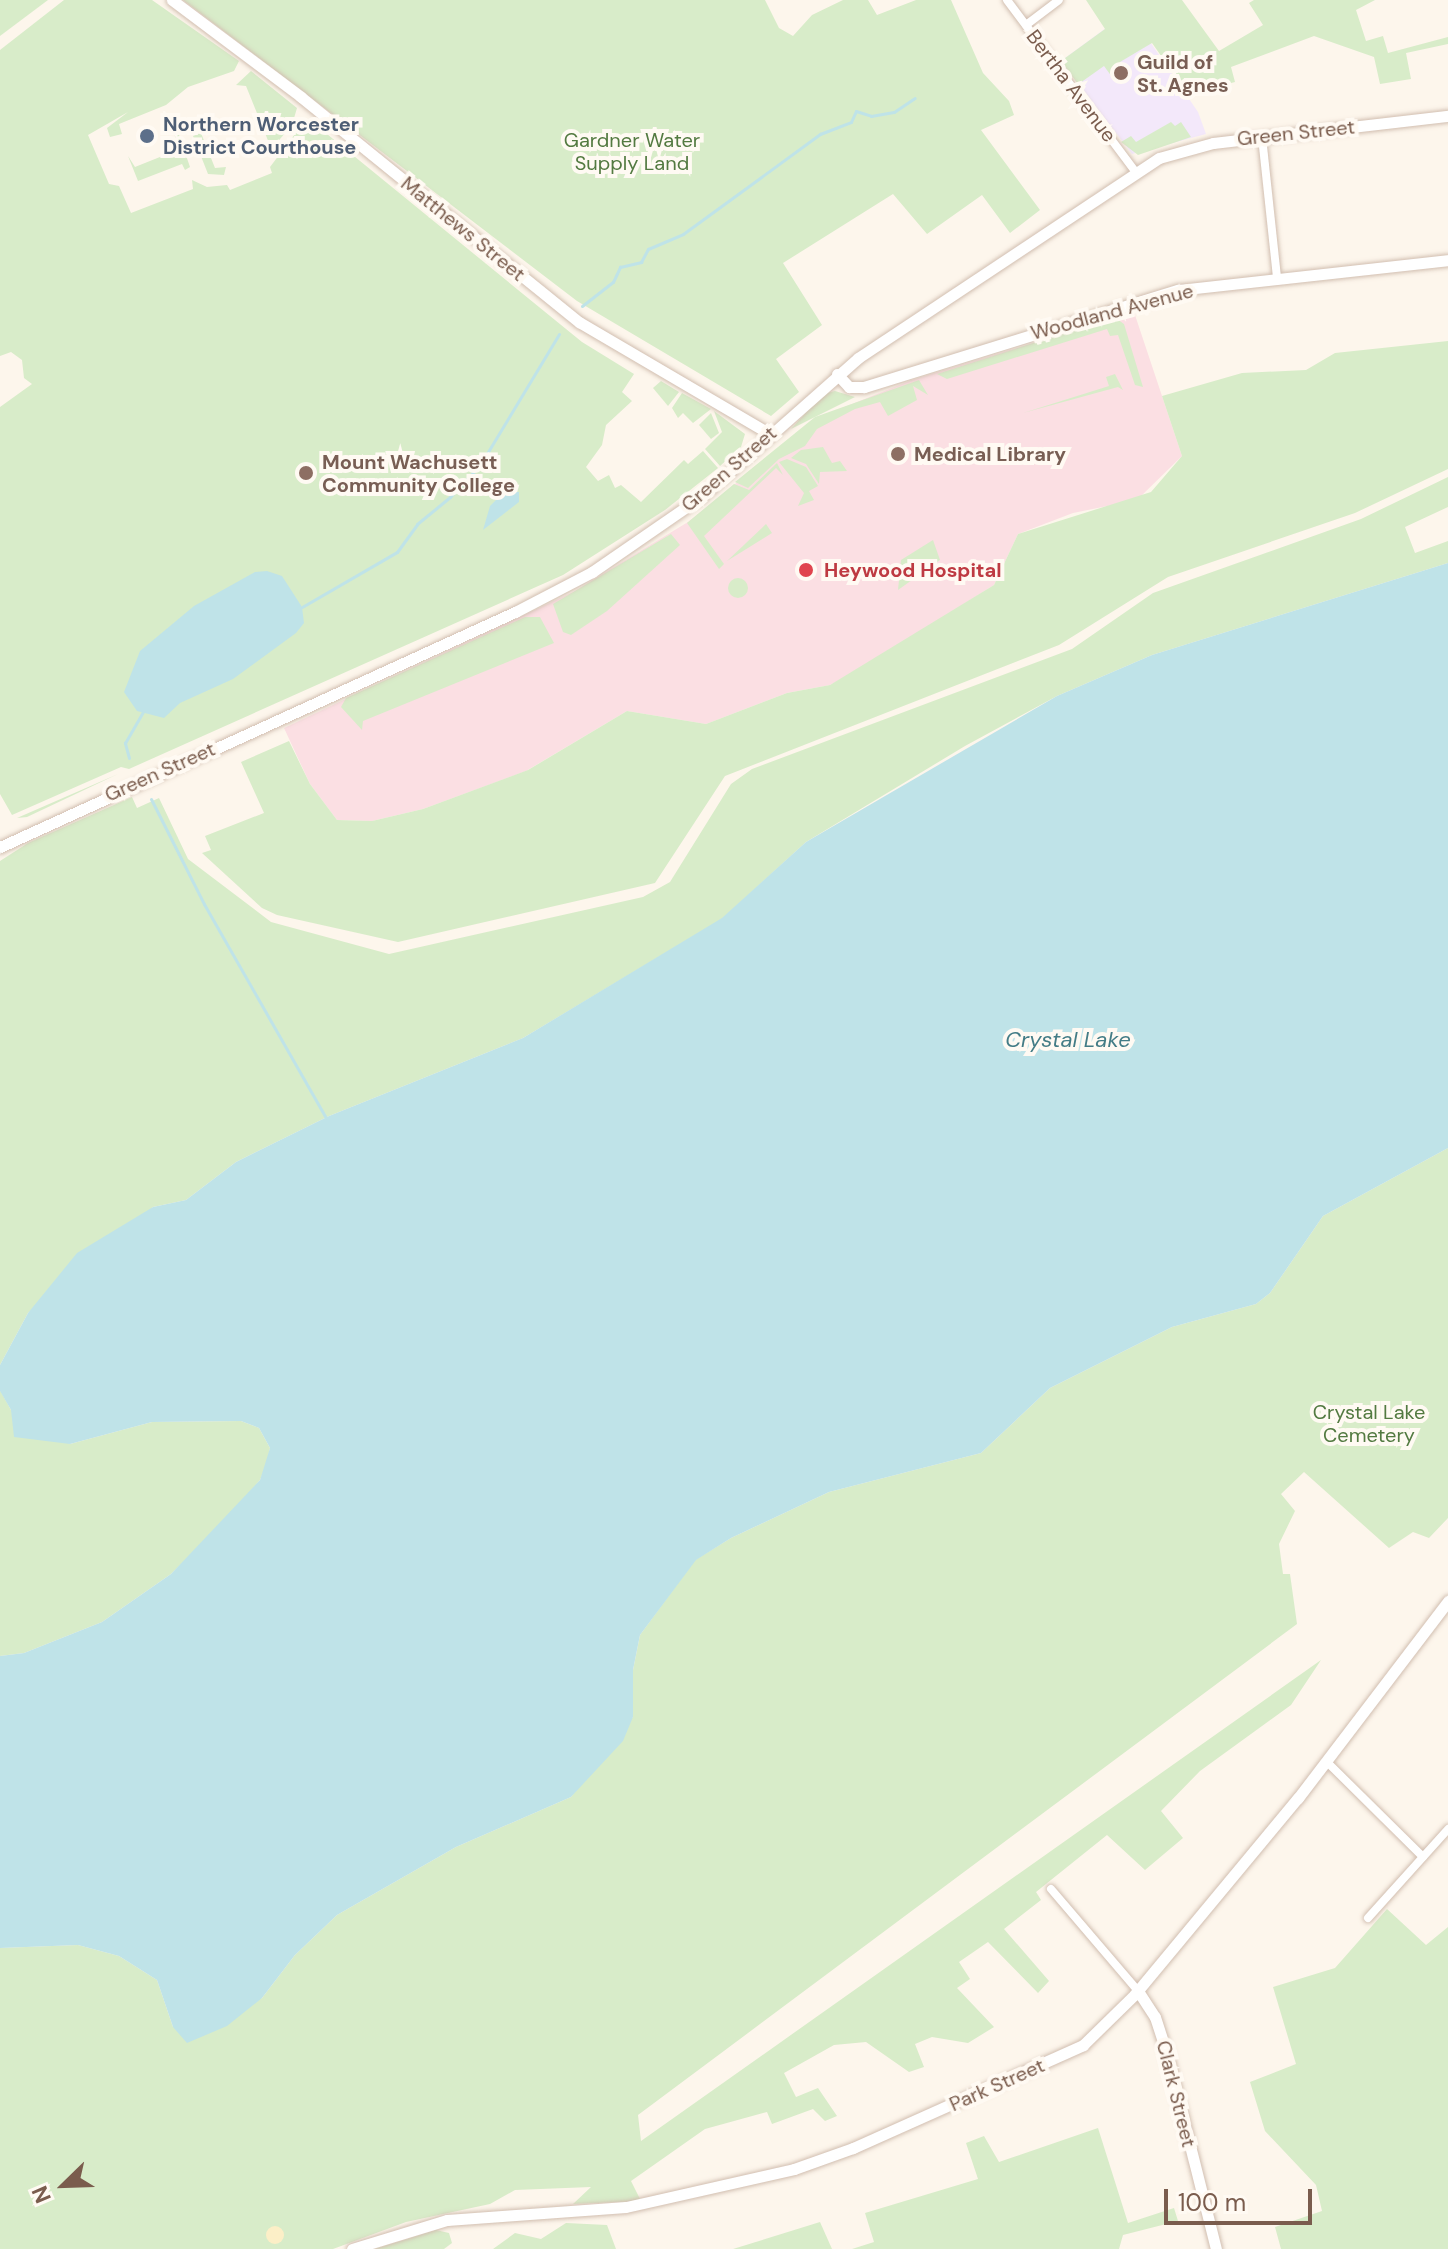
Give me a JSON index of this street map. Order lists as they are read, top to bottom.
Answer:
{
  "streets": {
    "street": [
      "Bertha Avenue",
      "Green Street",
      "Matthews Street",
      "Woodland Avenue",
      "Park Street",
      "Clark Street"
    ]
  },
  "crossings": [
    ["Bertha Avenue", "Green Street"],
    ["Green Street", "Matthews Street"],
    ["Green Street", "Woodland Avenue"],
    ["Park Street", "Clark Street"]
  ],
  "water": ["Crystal Lake"],
  "parks": ["Gardner Water Supply Land", "Crystal Lake Cemetery"],
  "places": [
    "Guild of St. Agnes",
    "Northern Worcester District Courthouse",
    "Medical Library",
    "Mount Wachusett Community College",
    "Heywood Hospital"
  ],
  "scale_bar": "100 m",
  "north": "bottom left"
}
